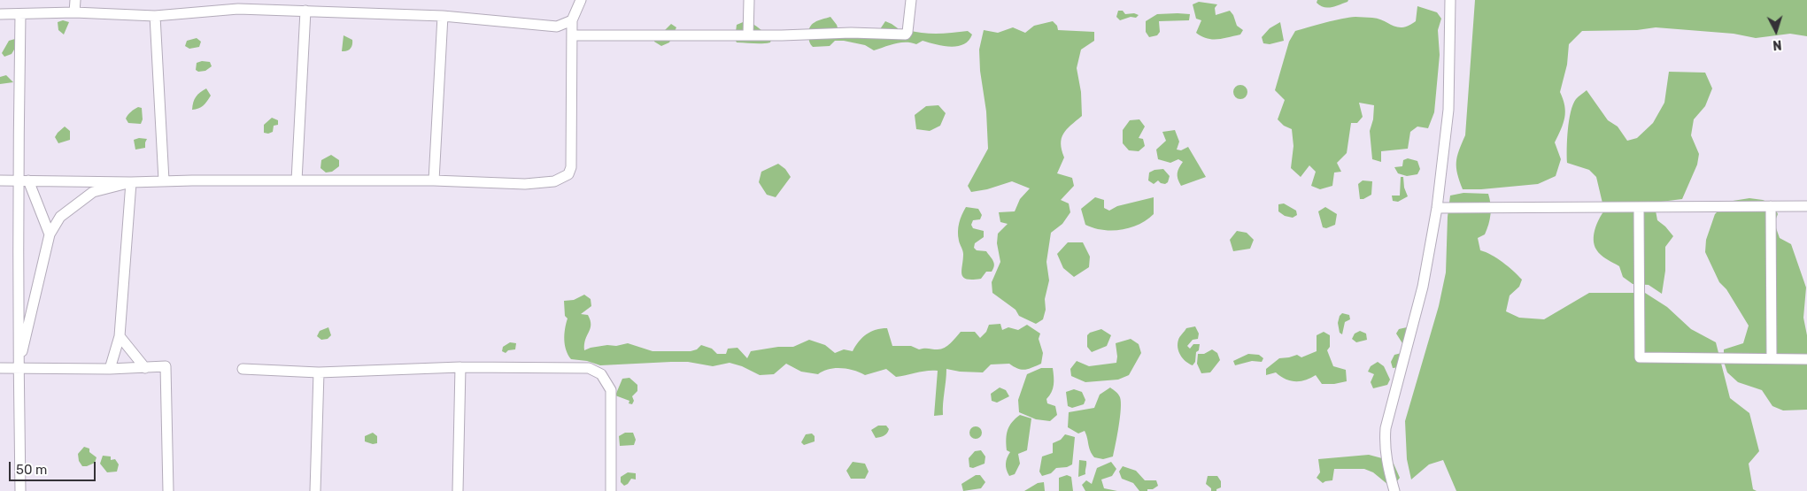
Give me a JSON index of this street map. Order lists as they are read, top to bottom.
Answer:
{
  "scale_bar": "50 m",
  "north": "bottom"
}
